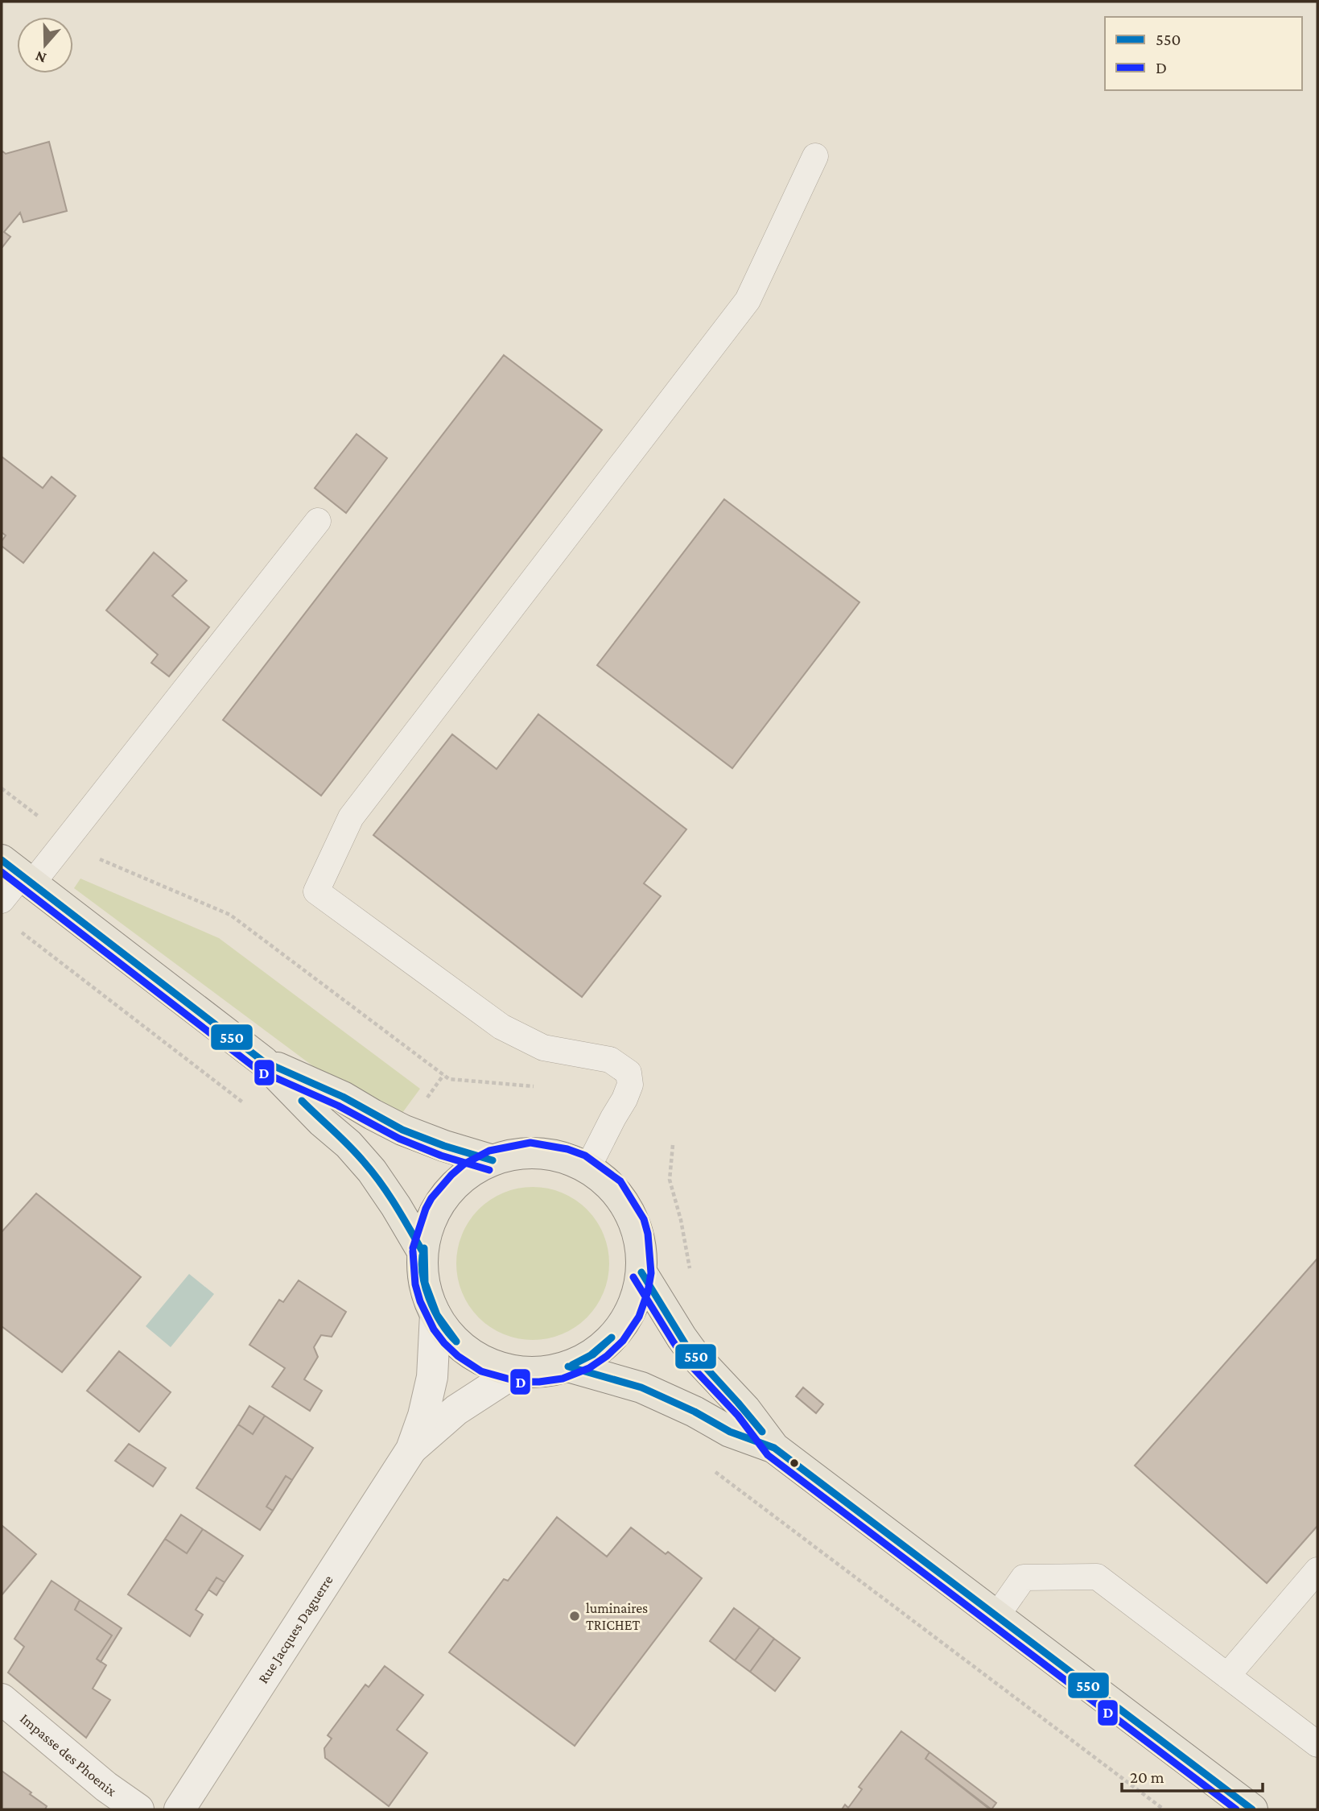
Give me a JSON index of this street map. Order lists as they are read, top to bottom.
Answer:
{
  "streets": {
    "street": ["Rue Jacques Daguerre", "Impasse des Phoenix"]
  },
  "places": ["luminaires TRICHET"],
  "lines": ["transit line 550", "transit line D"],
  "legend": ["550", "D"],
  "scale_bar": "20 m",
  "north": "bottom"
}
